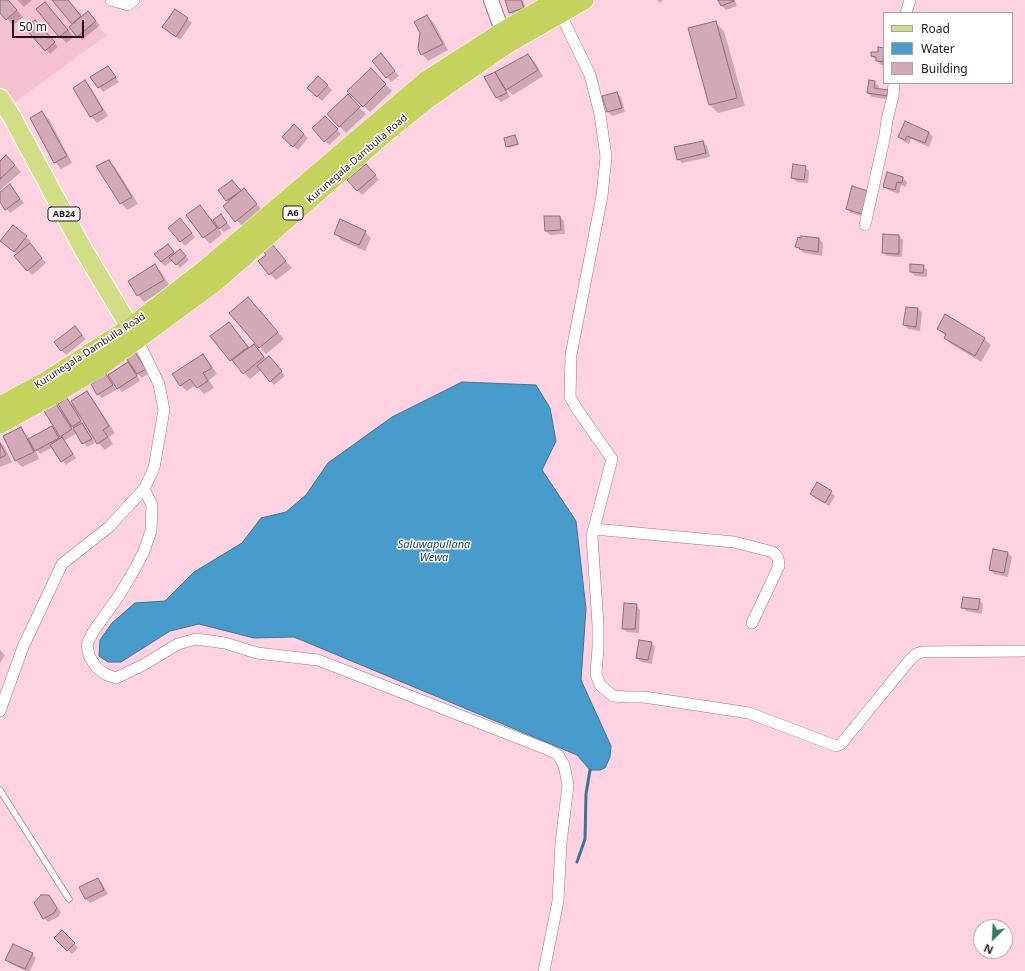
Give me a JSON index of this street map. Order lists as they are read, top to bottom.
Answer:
{
  "streets": {
    "highway": ["Kurunegala-Dambulla Road", "A6"],
    "main road": ["AB24"]
  },
  "crossings": [
    ["Kurunegala-Dambulla Road", "AB24"]
  ],
  "water": ["Saluwapullana Wewa"],
  "legend": ["Road", "Water", "Building"],
  "scale_bar": "50 m",
  "north": "bottom left"
}
